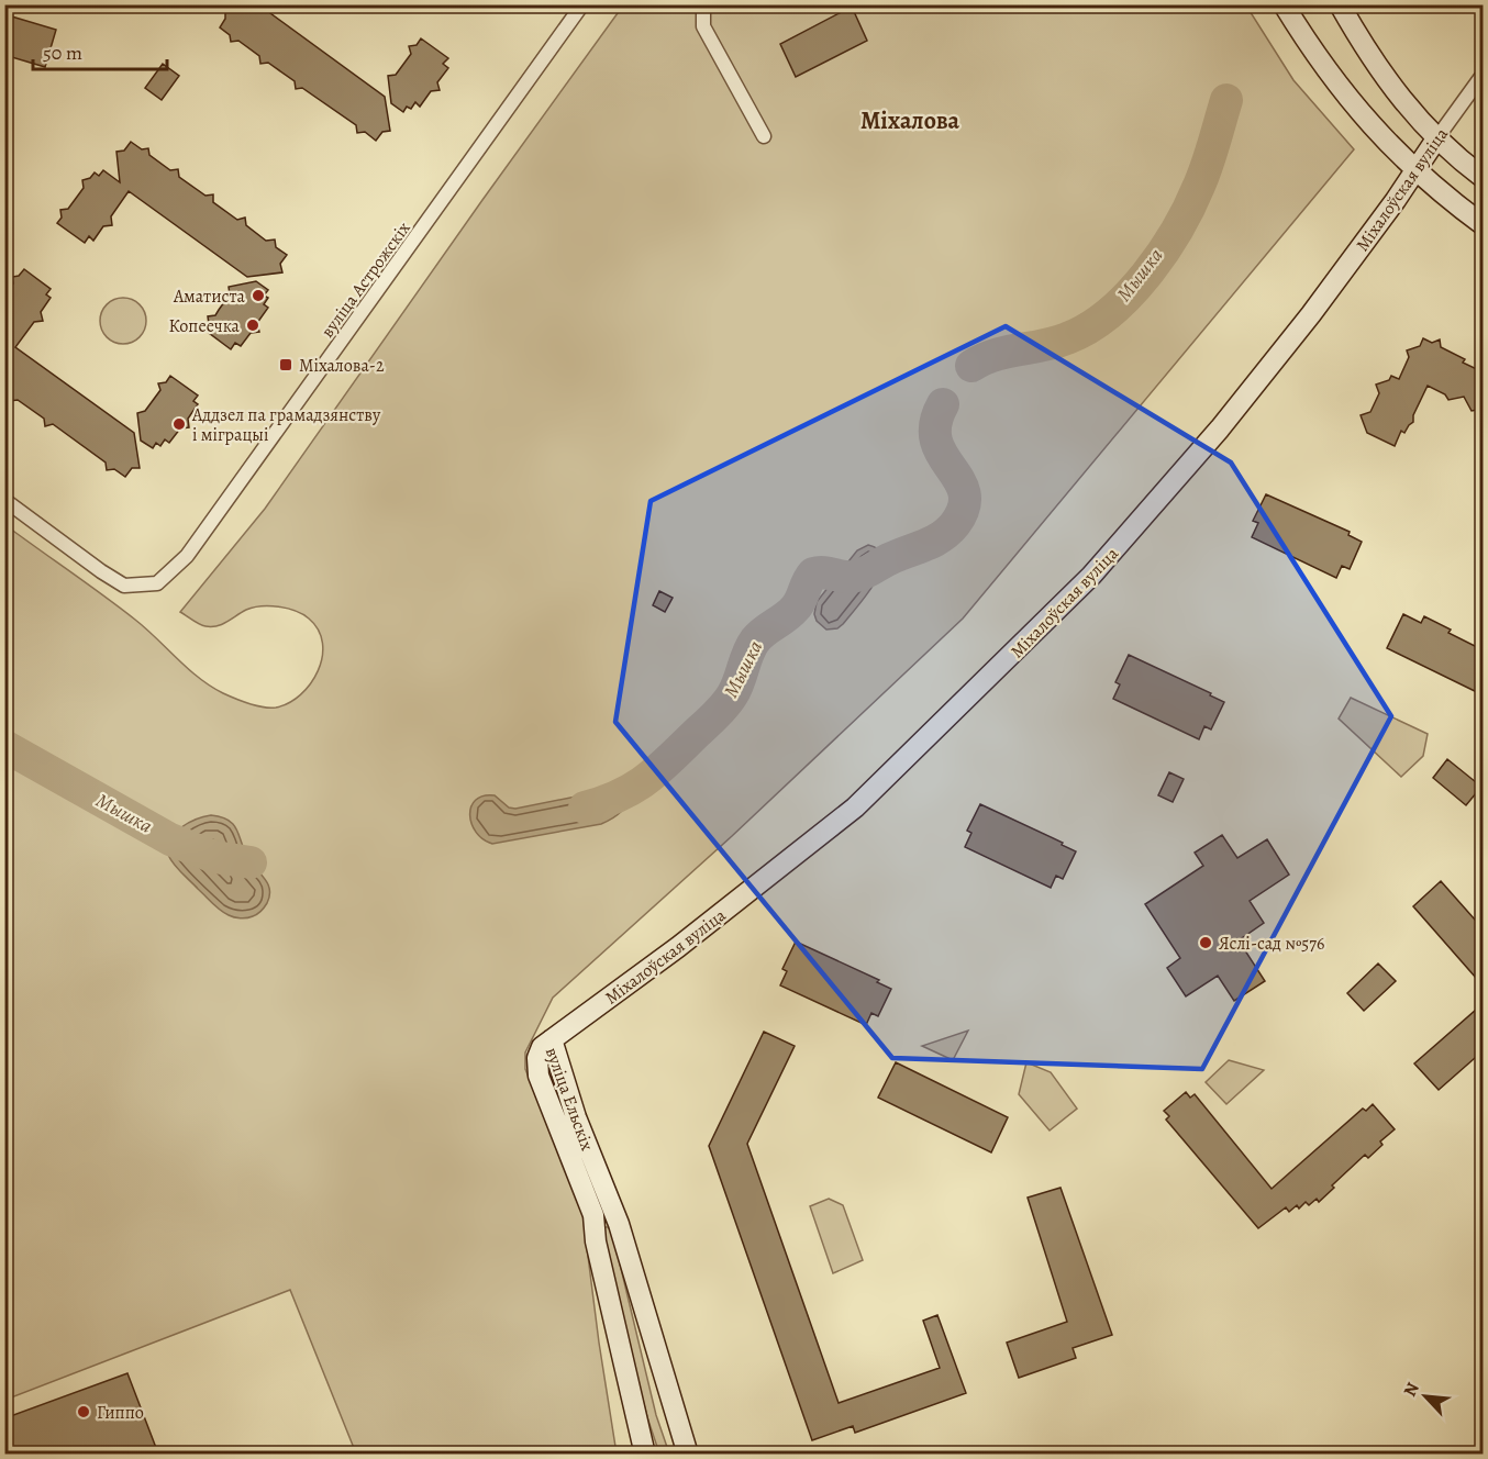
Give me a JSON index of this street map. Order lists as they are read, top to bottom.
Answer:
{
  "streets": {
    "street": ["Міхалоўская вуліца", "вуліца Астрожскіх", "вуліца Ельскіх"]
  },
  "crossings": [
    ["Міхалоўская вуліца", "вуліца Ельскіх"]
  ],
  "districts": ["Міхалова"],
  "water": ["Мышка"],
  "places": {
    "other": [
      "Аматиста",
      "Копеечка",
      "Аддзел па грамадзянству і міграцыі",
      "Яслі-сад №576",
      "Гиппо"
    ],
    "transit": ["Міхалова-2"]
  },
  "scale_bar": "50 m",
  "north": "top left"
}
